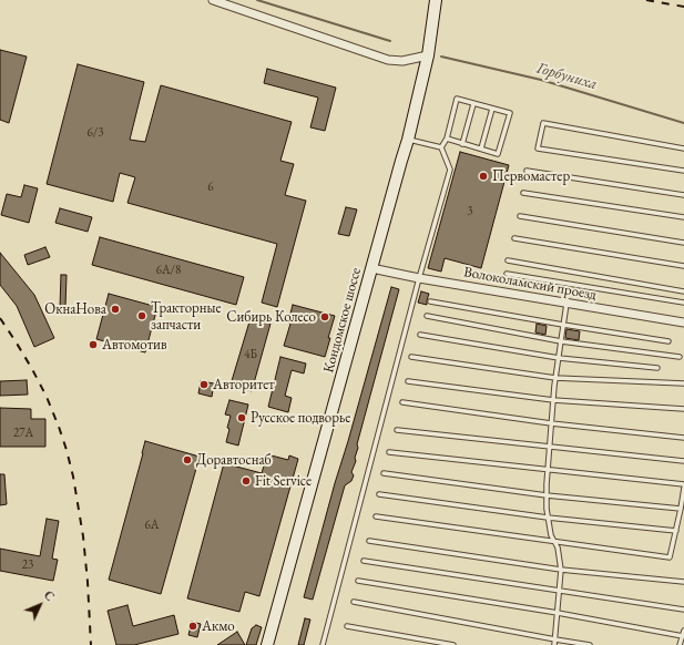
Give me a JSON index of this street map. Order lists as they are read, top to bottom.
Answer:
{
  "streets": {
    "street": ["Волоколамский проезд", "Кондомское шоссе"]
  },
  "crossings": [
    ["Волоколамский проезд", "Кондомское шоссе"]
  ],
  "water": ["Горбуниха"],
  "places": [
    "Первомастер",
    "ОкнаНова",
    "Тракторные запчасти",
    "Сибирь Колесо",
    "Автомотив",
    "Авторитет",
    "Русское подворье",
    "Доравтоснаб",
    "Fit Service",
    "Акмо"
  ],
  "house_numbers": [
    "6/3",
    "6",
    "3",
    "6А/8",
    "4Б",
    "27А",
    "6А",
    "23"
  ],
  "north": "top right"
}
